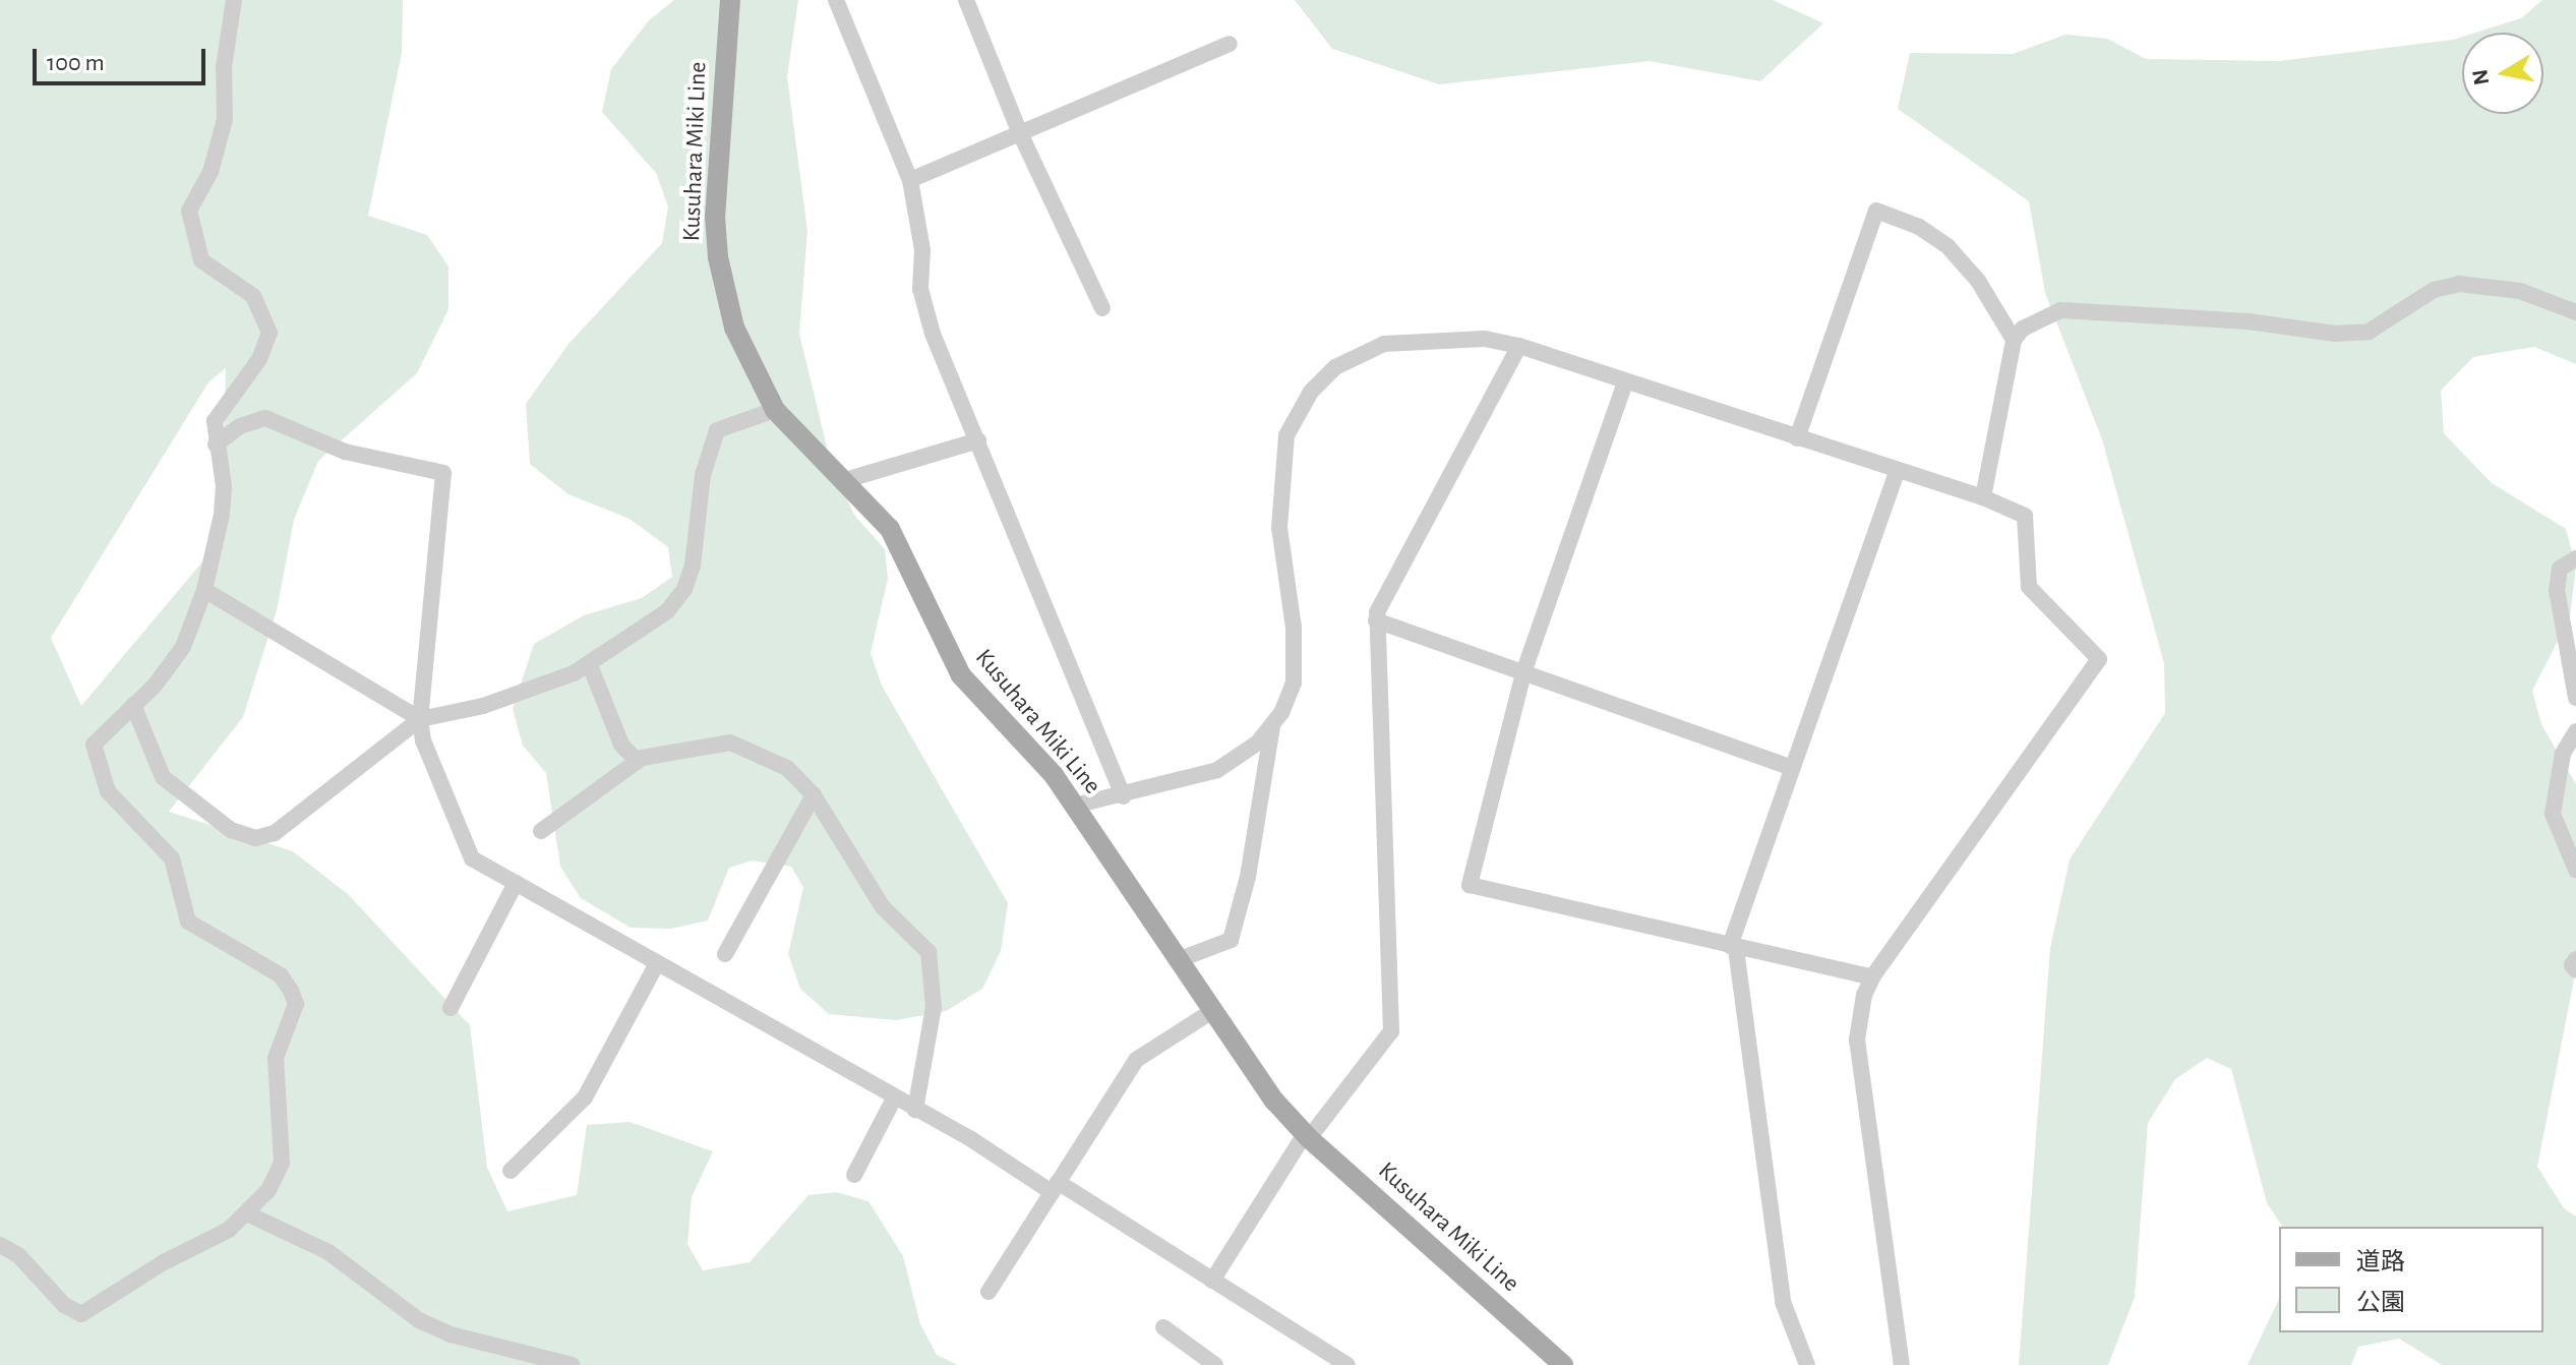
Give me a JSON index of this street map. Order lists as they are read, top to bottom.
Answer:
{
  "streets": {
    "main road": ["Kusuhara Miki Line"]
  },
  "legend": ["道路", "公園"],
  "scale_bar": "100 m",
  "north": "left"
}
